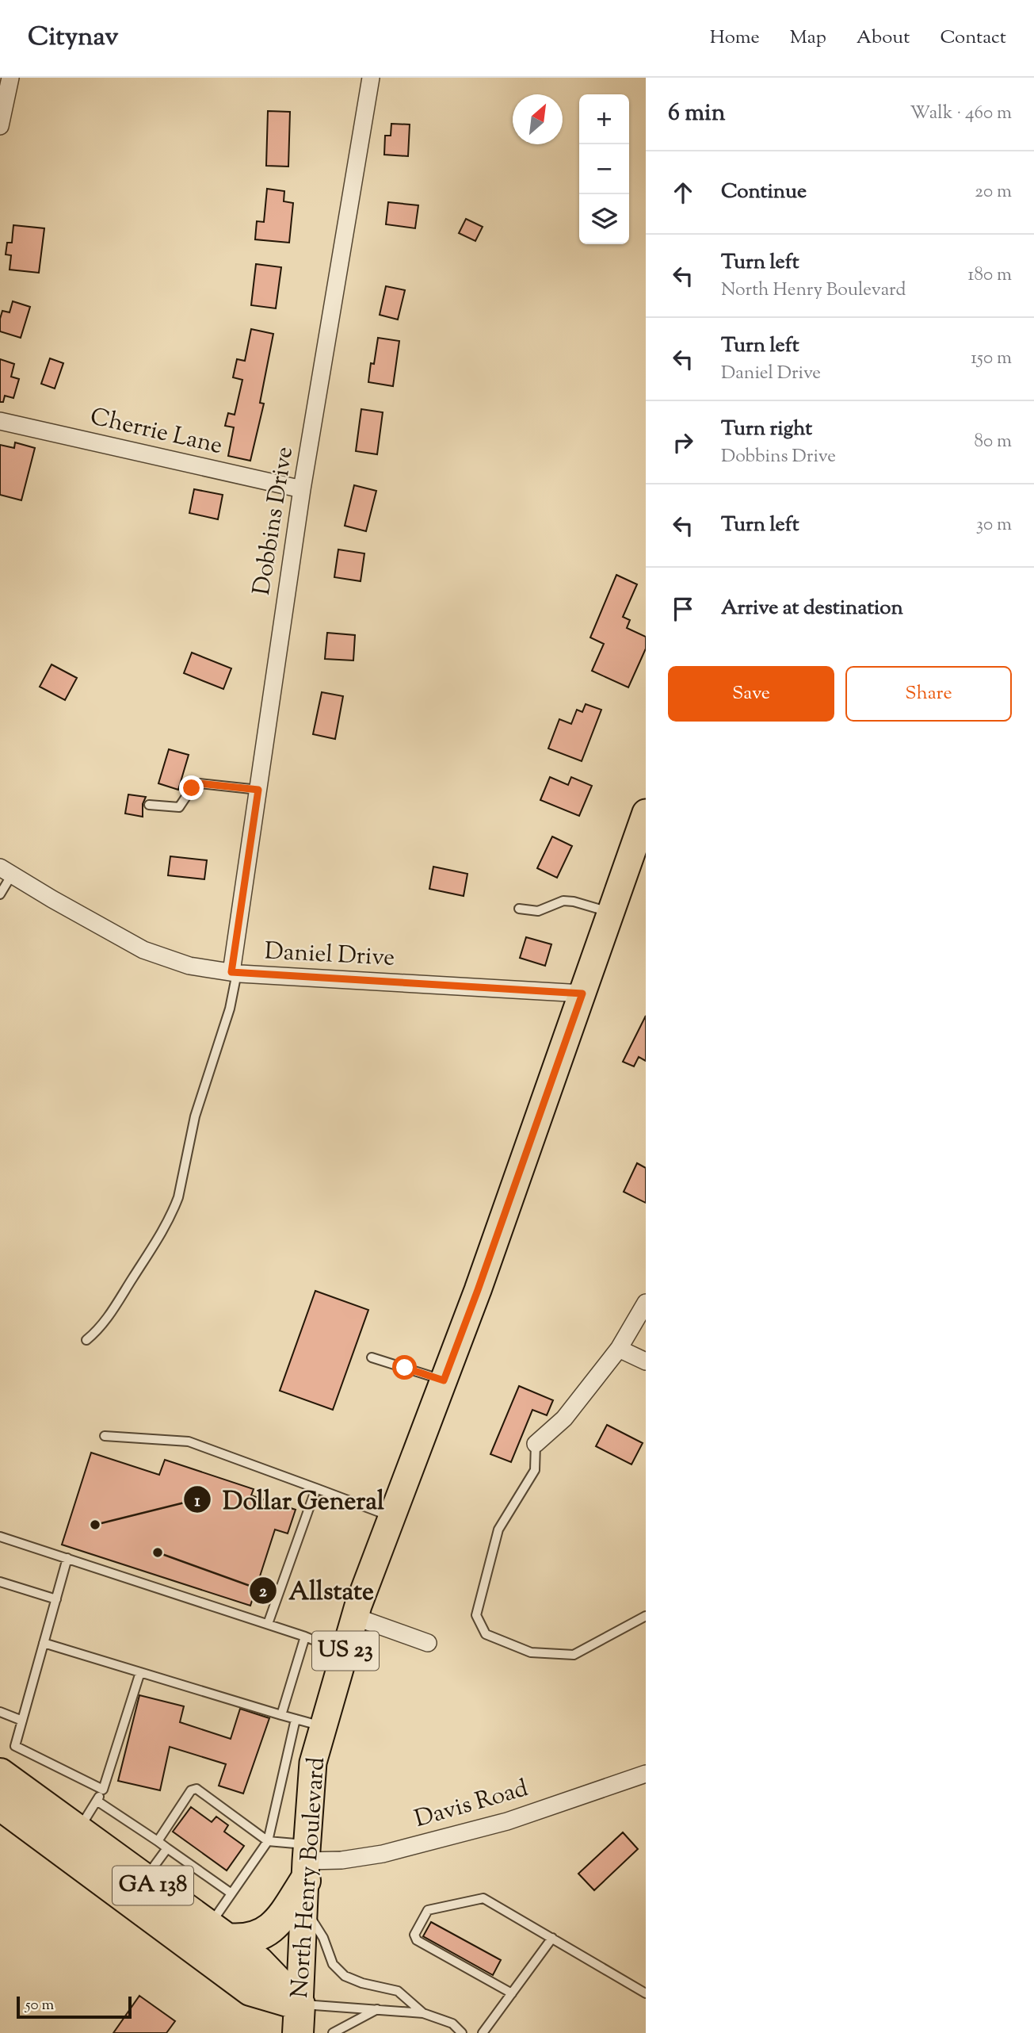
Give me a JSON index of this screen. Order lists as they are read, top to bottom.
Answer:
{
  "streets": {
    "highway": ["GA 138"],
    "main road": ["US 23", "North Henry Boulevard"],
    "street": [
      "Cherrie Lane",
      "Dobbins Drive",
      "Daniel Drive",
      "Davis Road"
    ]
  },
  "crossings": [
    ["Cherrie Lane", "Dobbins Drive"],
    ["Dobbins Drive", "Daniel Drive"],
    ["Daniel Drive", "North Henry Boulevard"],
    ["Davis Road", "North Henry Boulevard"],
    ["North Henry Boulevard", "GA 138"]
  ],
  "places": ["Dollar General", "Allstate"],
  "scale_bar": "50 m",
  "north": "top right",
  "page": {
    "header": "Citynav",
    "nav": [
      "Home",
      "Map",
      "About",
      "Contact"
    ],
    "heading": ["6 min", "Walk · 460 m"],
    "map_buttons": ["+", "−"],
    "list": [
      ["Continue", "20 m"],
      ["Turn left", "North Henry Boulevard", "180 m"],
      ["Turn left", "Daniel Drive", "150 m"],
      ["Turn right", "Dobbins Drive", "80 m"],
      ["Turn left", "30 m"],
      "Arrive at destination"
    ],
    "buttons": ["Save", "Share"],
    "scale": "50 m"
  }
}
